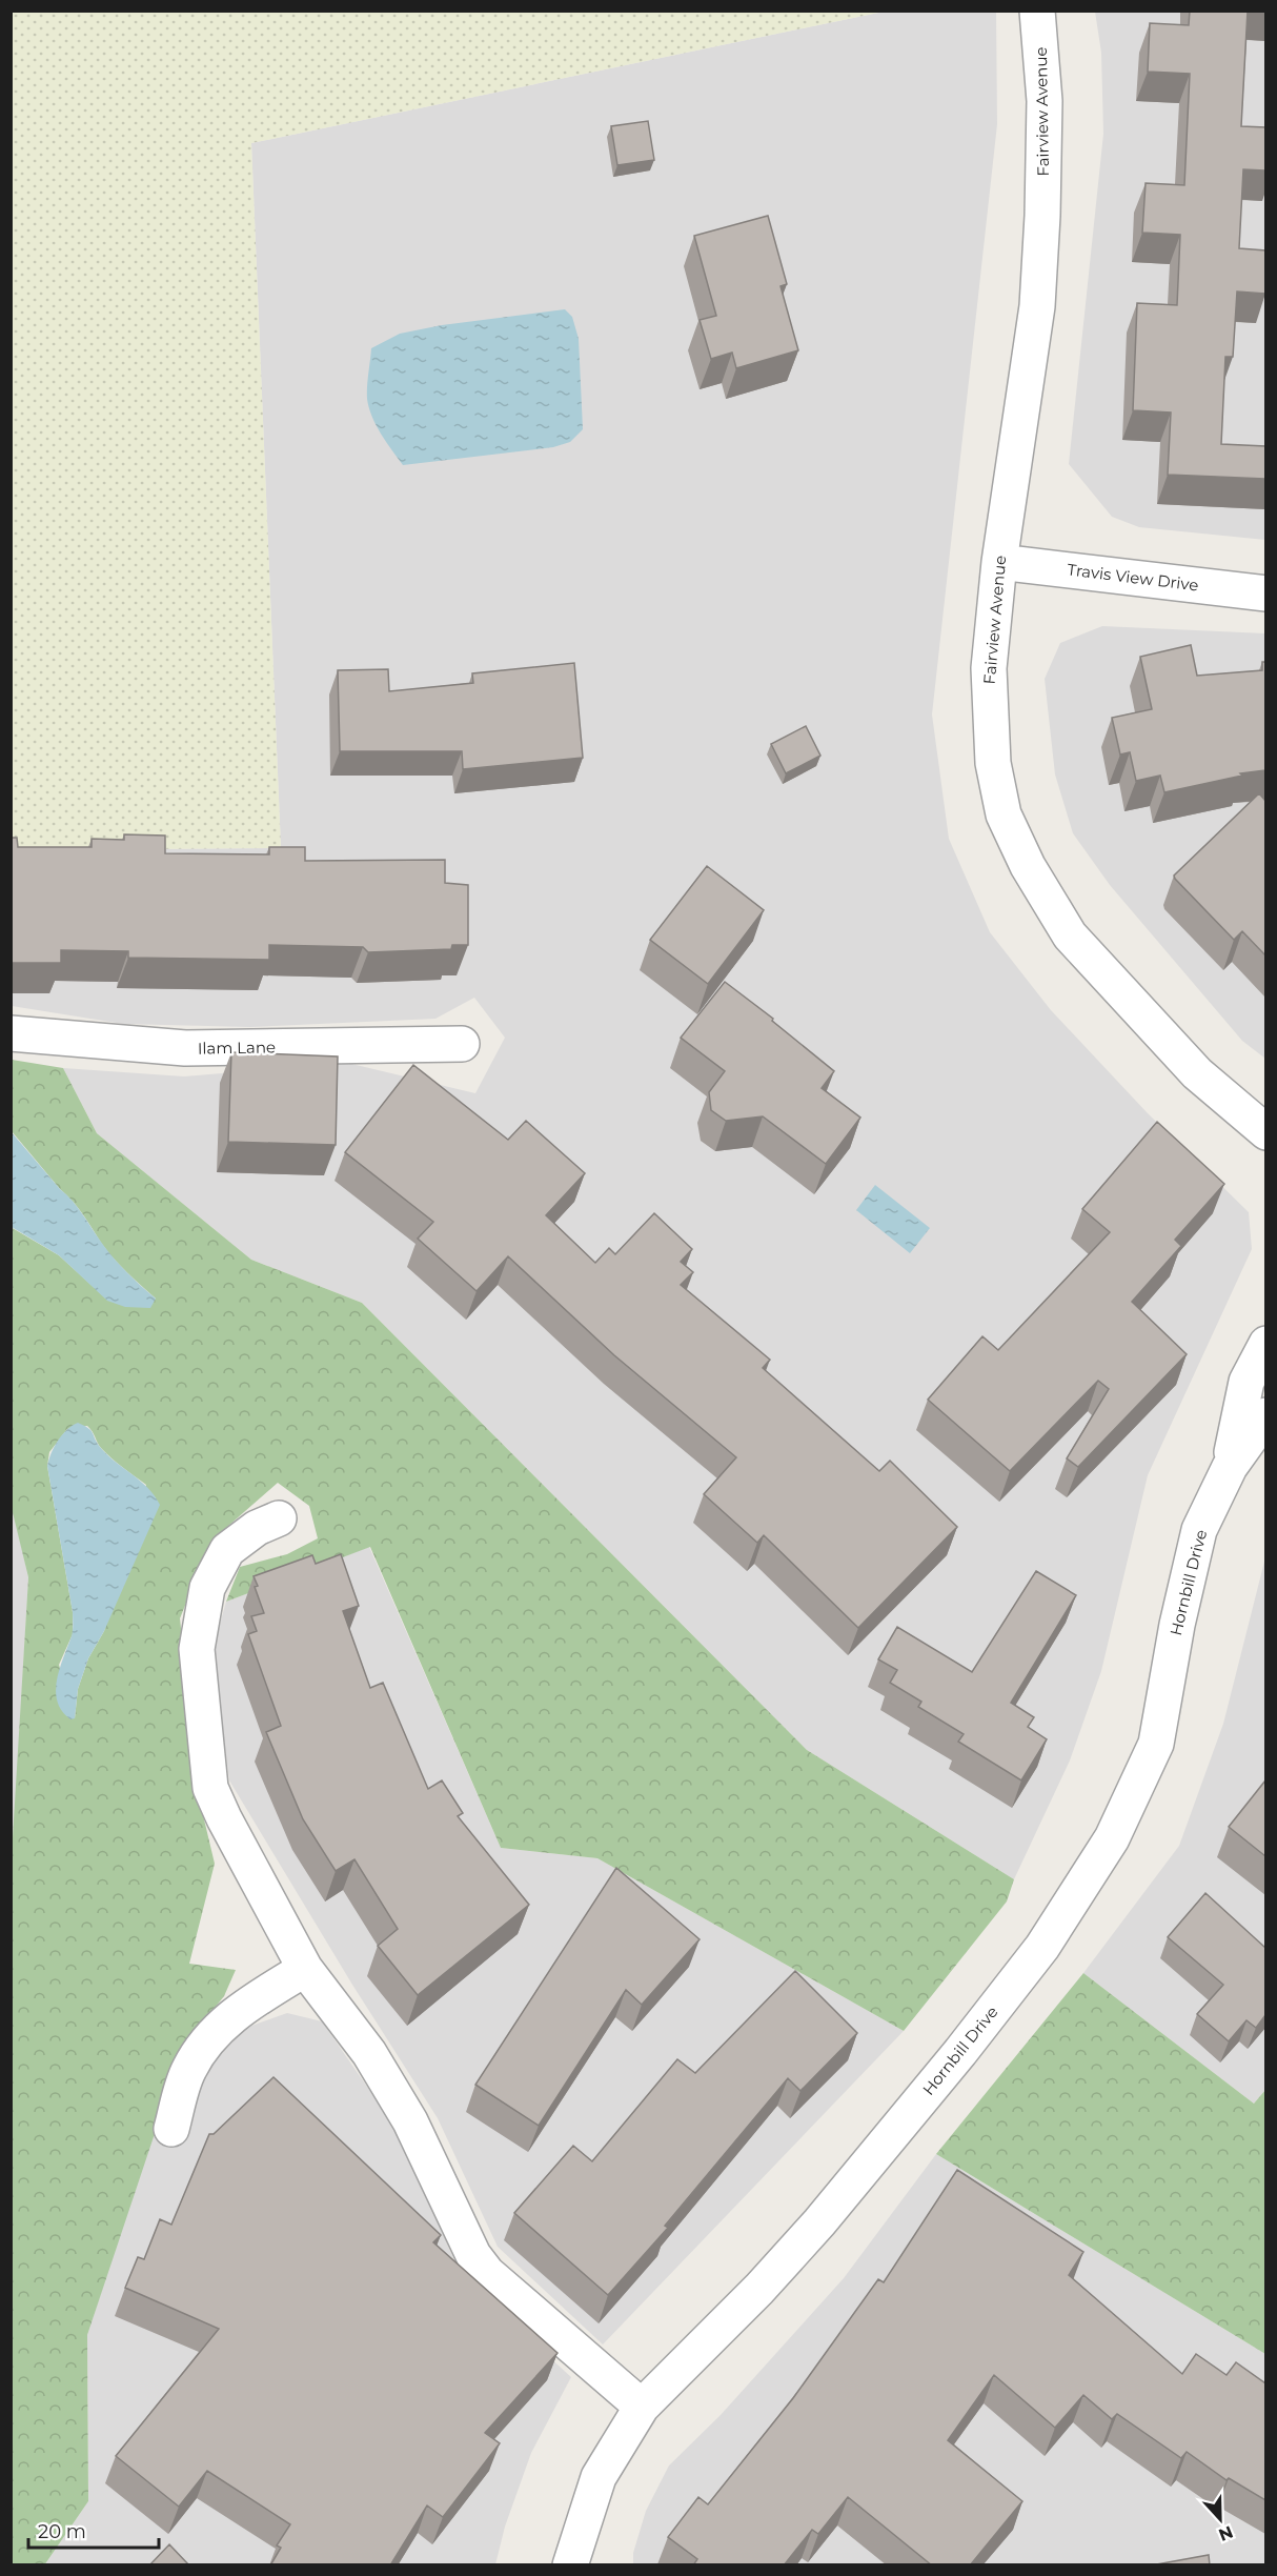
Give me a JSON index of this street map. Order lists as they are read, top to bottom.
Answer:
{
  "streets": {
    "street": [
      "Fairview Avenue",
      "Travis View Drive",
      "Ilam Lane",
      "Hornbill Drive"
    ]
  },
  "crossings": [
    ["Fairview Avenue", "Travis View Drive"]
  ],
  "scale_bar": "20 m",
  "north": "bottom"
}
